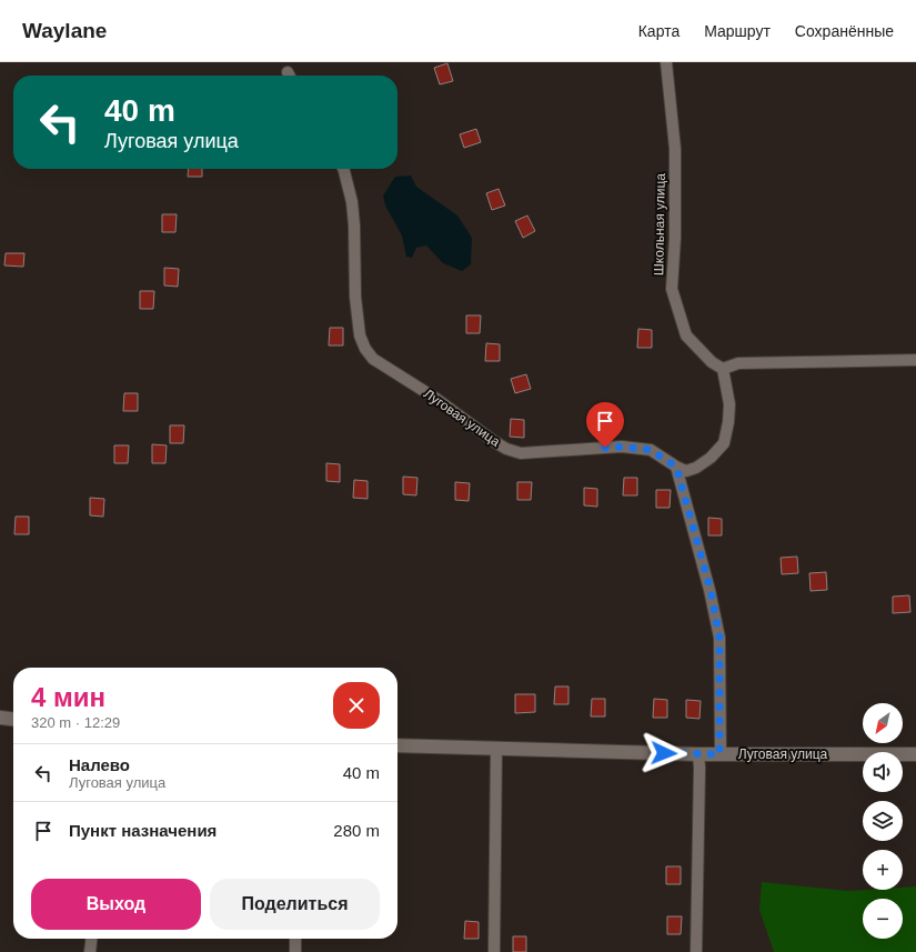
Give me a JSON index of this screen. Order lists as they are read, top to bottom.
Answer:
{
  "streets": {
    "street": ["Школьная улица", "Луговая улица"]
  },
  "north": "bottom left",
  "page": {
    "header": "Waylane",
    "nav": ["Карта", "Маршрут", "Сохранённые"],
    "turn": ["40 m", "Луговая улица"],
    "heading": ["4 мин", "320 m · 12:29"],
    "map_buttons": ["+", "−"],
    "list": [
      {
        "name": "Налево",
        "note": "Луговая улица",
        "value": "40 m"
      },
      {
        "name": "Пункт назначения",
        "value": "280 m"
      }
    ],
    "buttons": ["Выход", "Поделиться"]
  }
}
